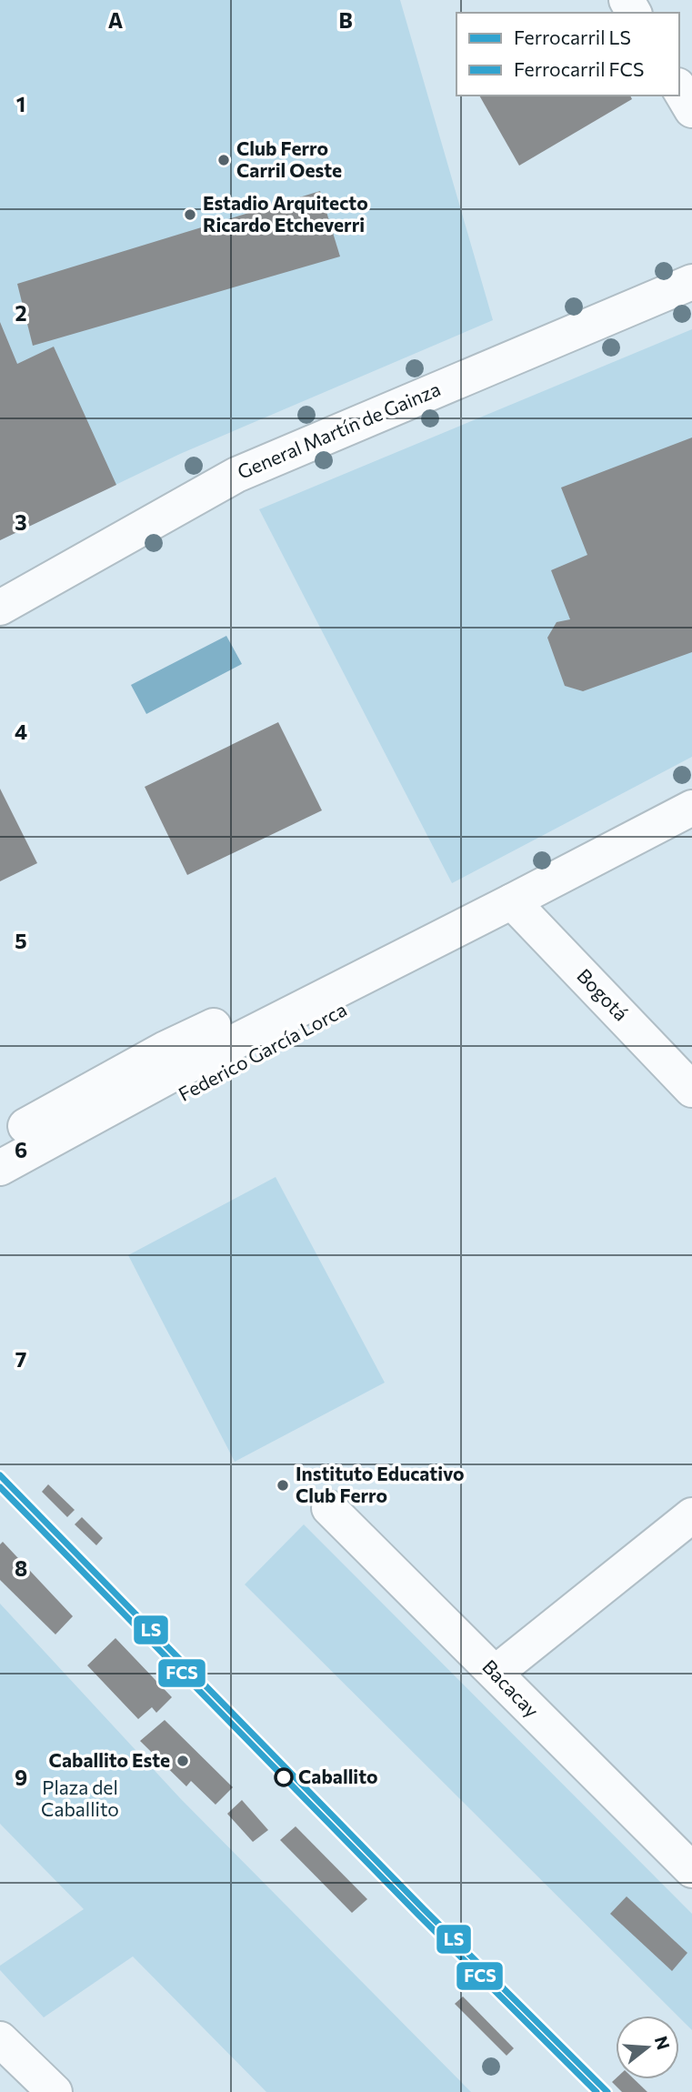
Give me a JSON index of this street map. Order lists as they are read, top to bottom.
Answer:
{
  "streets": {
    "street": [
      "General Martín de Gainza",
      "Bogotá",
      "Federico García Lorca",
      "Bacacay"
    ]
  },
  "crossings": [
    ["Bogotá", "Federico García Lorca"]
  ],
  "parks": ["Plaza del Caballito"],
  "places": [
    "Club Ferro Carril Oeste",
    "Estadio Arquitecto Ricardo Etcheverri",
    "Instituto Educativo Club Ferro",
    "Caballito Este",
    "Caballito"
  ],
  "lines": ["rail line LS", "rail line FCS"],
  "legend": ["Ferrocarril LS", "Ferrocarril FCS"],
  "north": "right",
  "grid": {
    "columns": ["A", "B"],
    "rows": [
      "1",
      "2",
      "3",
      "4",
      "5",
      "6",
      "7",
      "8",
      "9"
    ]
  }
}
